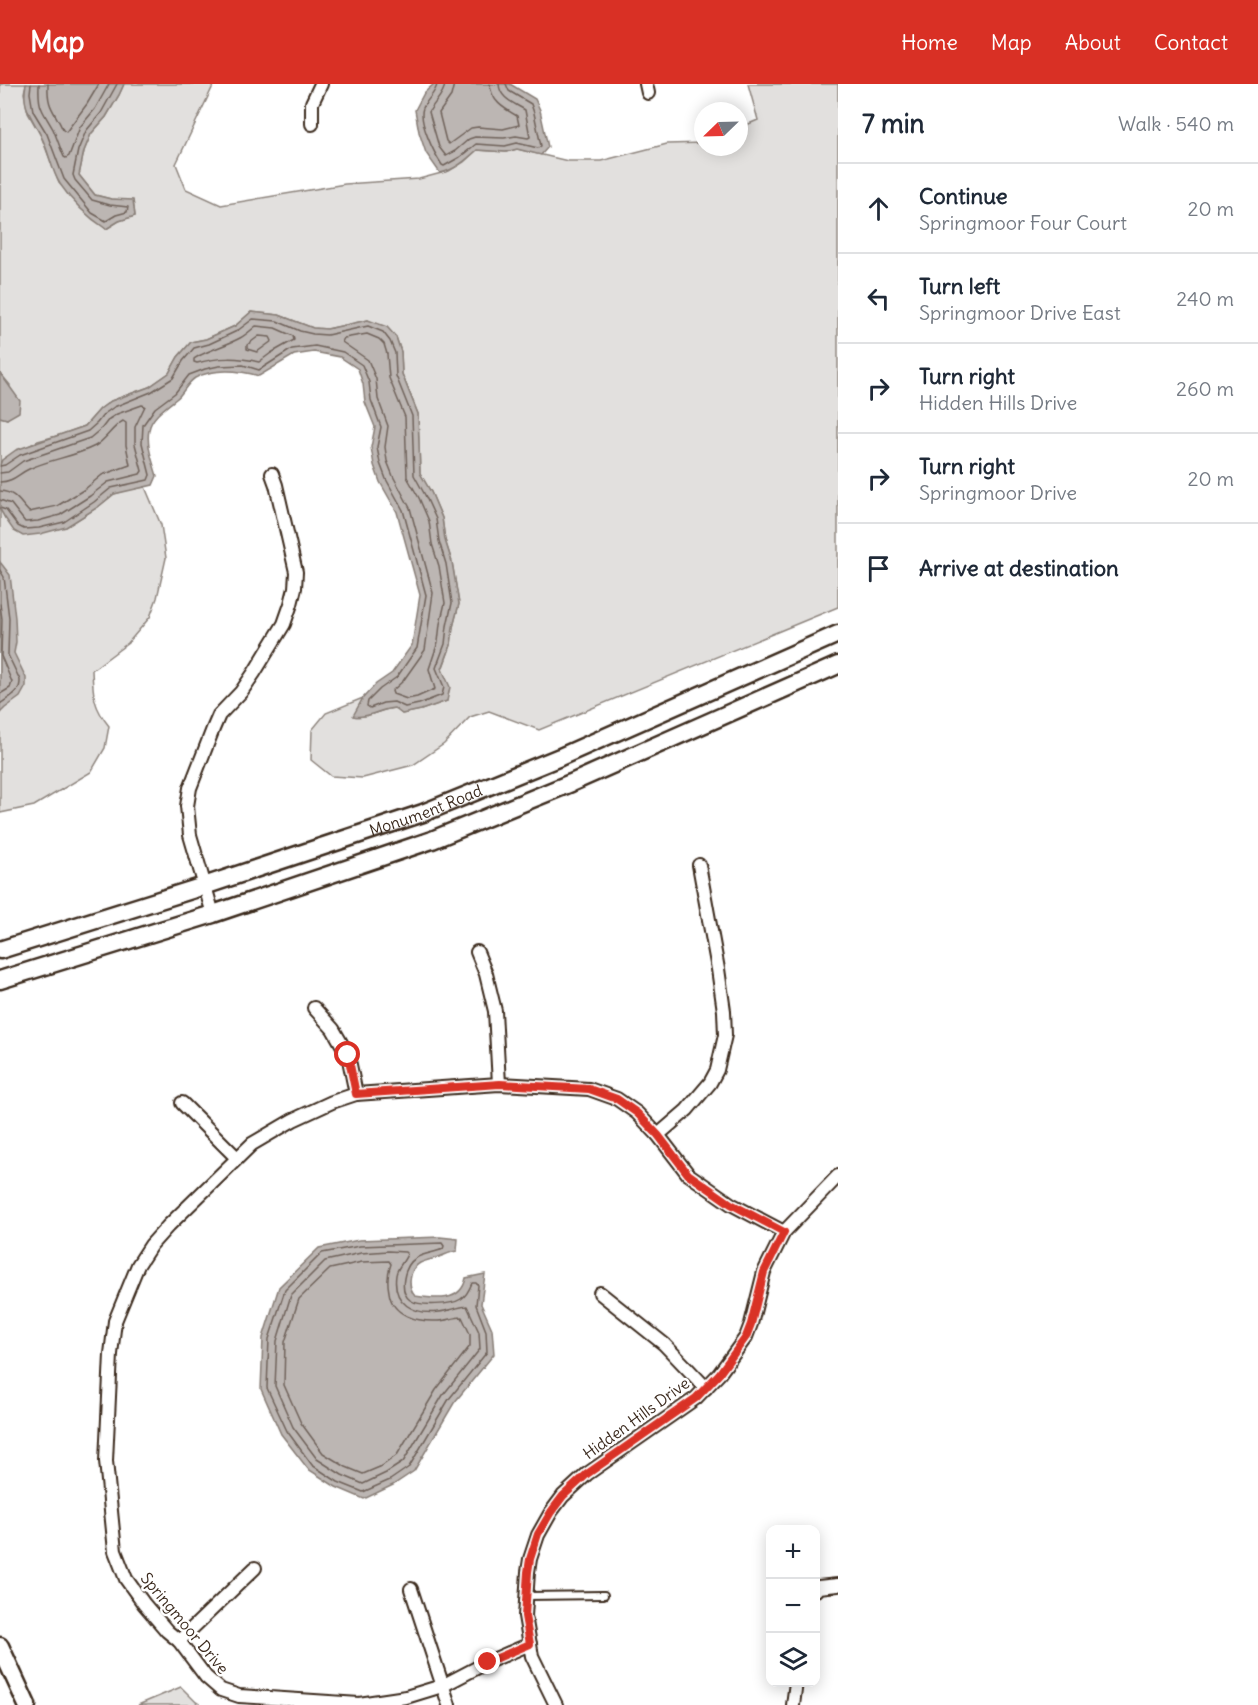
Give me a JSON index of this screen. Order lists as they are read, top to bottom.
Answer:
{
  "streets": {
    "street": ["Monument Road", "Hidden Hills Drive", "Springmoor Drive"]
  },
  "crossings": [
    ["Hidden Hills Drive", "Springmoor Drive"]
  ],
  "north": "bottom left",
  "page": {
    "header": "Map",
    "nav": [
      "Home",
      "Map",
      "About",
      "Contact"
    ],
    "heading": ["7 min", "Walk · 540 m"],
    "list": [
      ["Continue", "Springmoor Four Court", "20 m"],
      ["Turn left", "Springmoor Drive East", "240 m"],
      ["Turn right", "Hidden Hills Drive", "260 m"],
      ["Turn right", "Springmoor Drive", "20 m"],
      "Arrive at destination"
    ],
    "map_buttons": ["+", "−"]
  }
}
